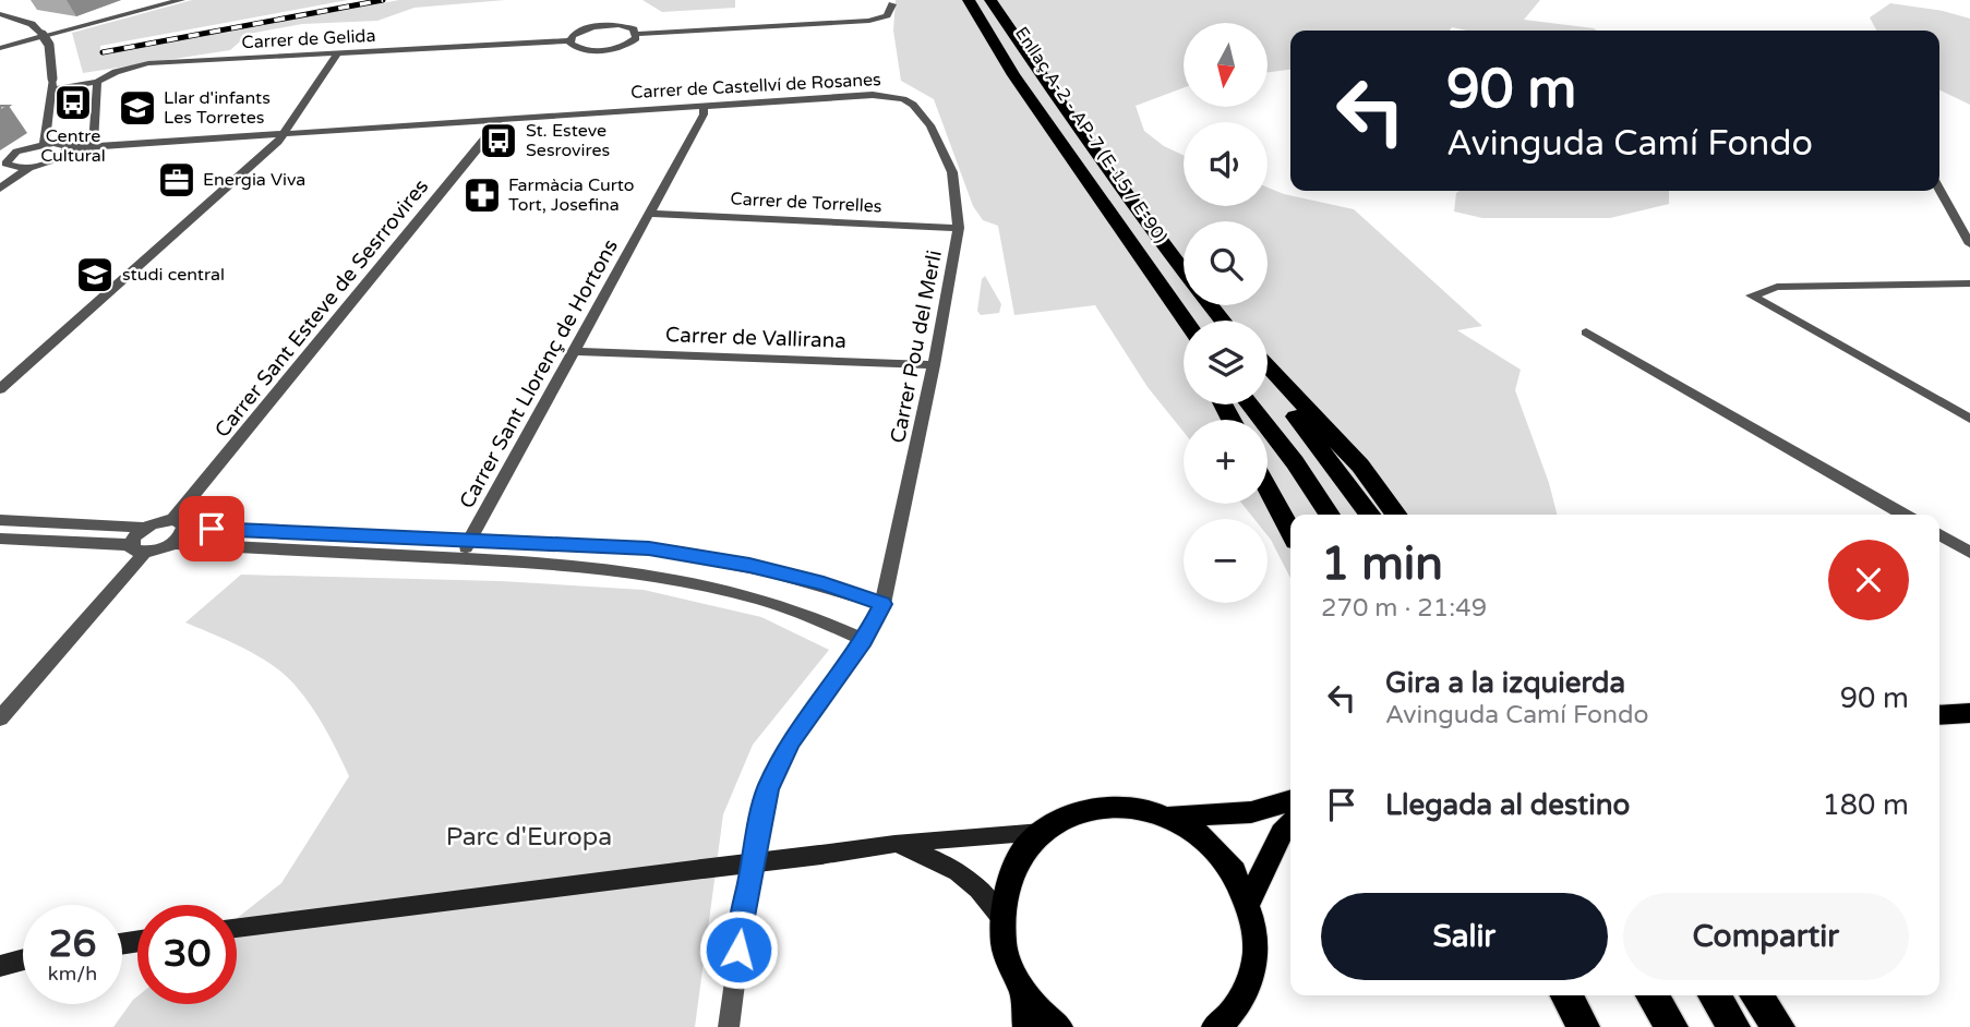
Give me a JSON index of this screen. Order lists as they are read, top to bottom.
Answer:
{
  "streets": {
    "highway": ["Enllaç A-2 - AP-7 (E-15 / E-90)"],
    "street": [
      "Carrer de Gelida",
      "Carrer de Castellví de Rosanes",
      "Carrer de Torrelles",
      "Carrer Sant Esteve de Sesrrovires",
      "Carrer de Vallirana",
      "Carrer Pou del Merli",
      "Carrer Sant Llorenç de Hortons"
    ]
  },
  "crossings": [
    ["Carrer de Castellví de Rosanes", "Carrer Sant Esteve de Sesrrovires"],
    ["Carrer de Castellví de Rosanes", "Carrer Pou del Merli"],
    ["Carrer de Castellví de Rosanes", "Carrer Sant Llorenç de Hortons"],
    ["Carrer de Torrelles", "Carrer Pou del Merli"],
    ["Carrer de Torrelles", "Carrer Sant Llorenç de Hortons"],
    ["Carrer de Vallirana", "Carrer Pou del Merli"],
    ["Carrer de Vallirana", "Carrer Sant Llorenç de Hortons"]
  ],
  "parks": ["Parc d'Europa"],
  "places": {
    "bus stop": ["Centre Cultural", "St. Esteve Sesrovires"],
    "school or university": ["Llar d'infants Les Torretes", "studi central"],
    "office": ["Energia Viva"],
    "pharmacy": ["Farmàcia Curto Tort, Josefina"]
  },
  "north": "bottom",
  "page": {
    "map_buttons": ["+", "−"],
    "turn": ["90 m", "Avinguda Camí Fondo"],
    "heading": ["1 min", "270 m · 21:49"],
    "list": [
      {
        "name": "Gira a la izquierda",
        "note": "Avinguda Camí Fondo",
        "value": "90 m"
      },
      {
        "name": "Llegada al destino",
        "value": "180 m"
      }
    ],
    "buttons": ["Salir", "Compartir"],
    "speed": "26 km/h",
    "limit": "30"
  }
}
